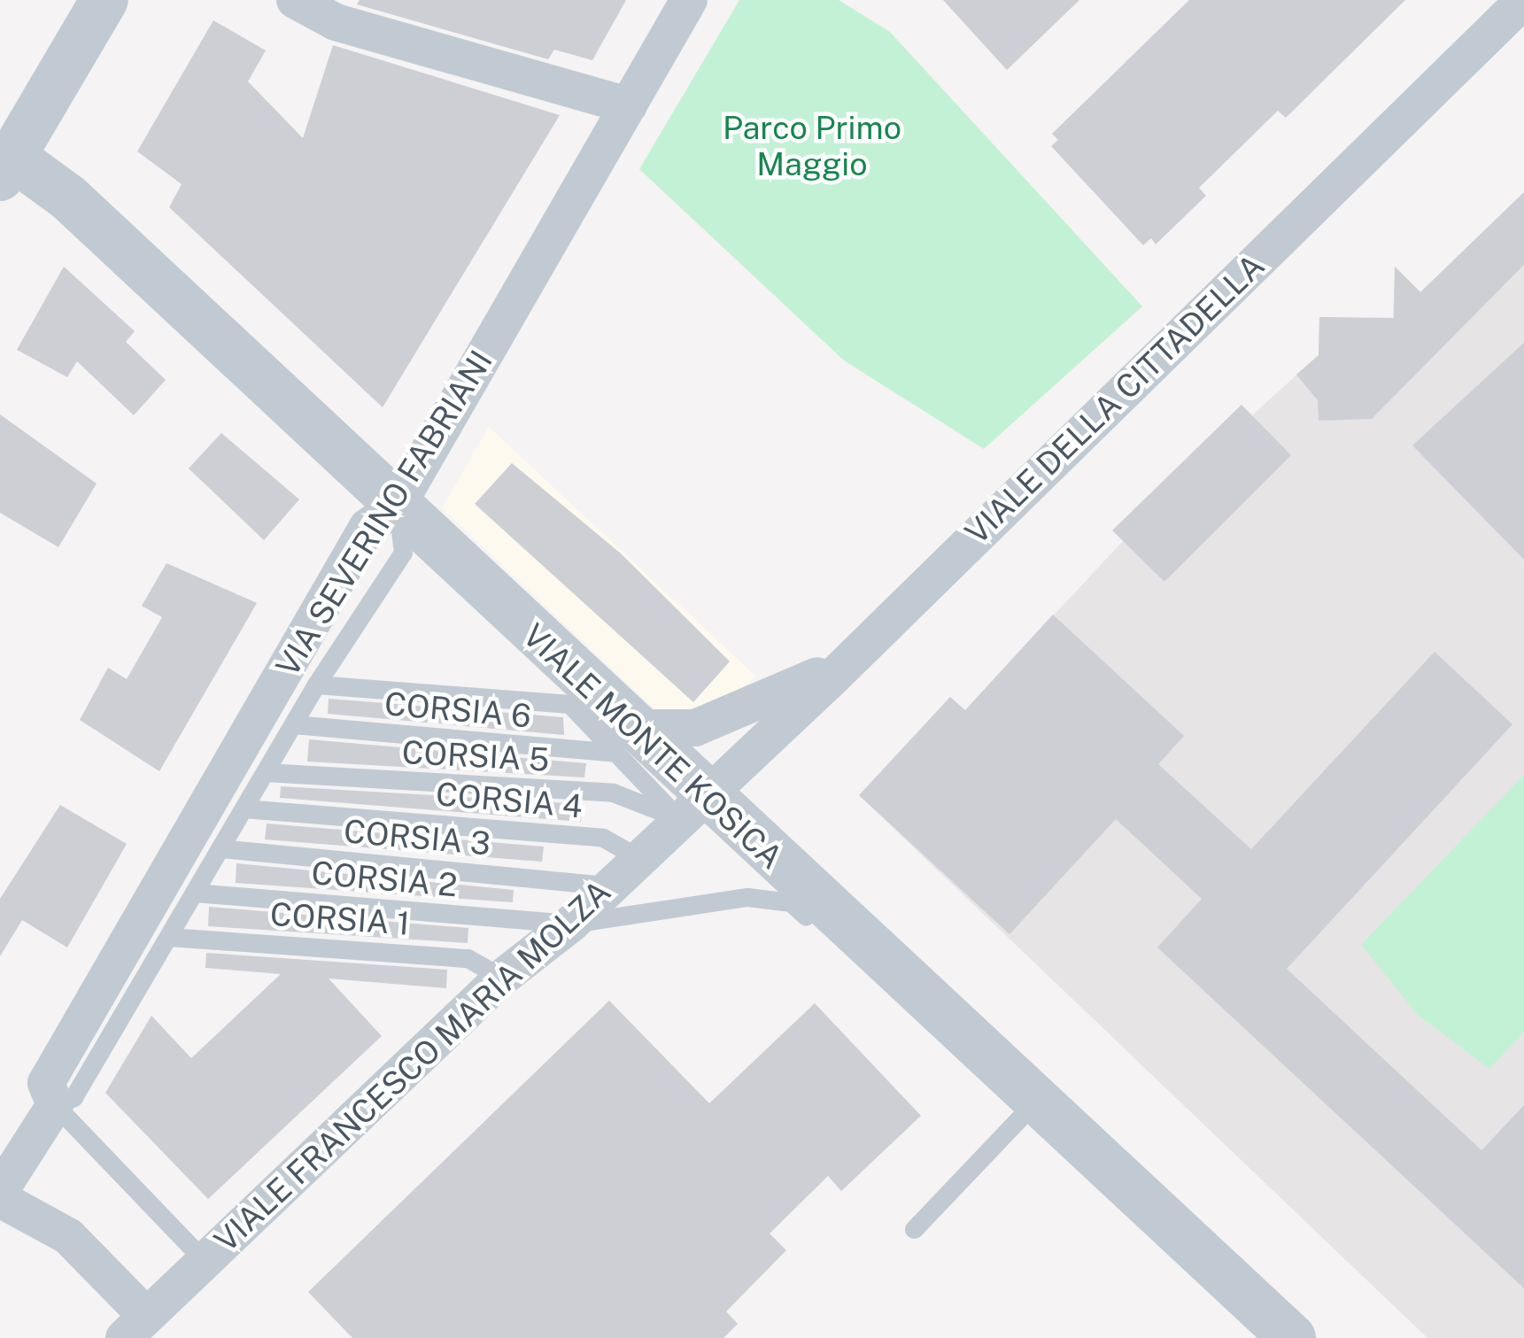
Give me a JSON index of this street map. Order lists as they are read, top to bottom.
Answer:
{
  "streets": {
    "street": [
      "VIALE DELLA CITTADELLA",
      "VIA SEVERINO FABRIANI",
      "VIALE MONTE KOSICA",
      "VIALE FRANCESCO MARIA MOLZA"
    ],
    "lane": [
      "CORSIA 6",
      "CORSIA 5",
      "CORSIA 4",
      "CORSIA 3",
      "CORSIA 2",
      "CORSIA 1"
    ]
  },
  "crossings": [
    ["VIALE DELLA CITTADELLA", "VIALE MONTE KOSICA"],
    ["VIALE DELLA CITTADELLA", "CORSIA 5"],
    ["VIALE DELLA CITTADELLA", "VIALE FRANCESCO MARIA MOLZA"],
    ["VIA SEVERINO FABRIANI", "VIALE MONTE KOSICA"],
    ["CORSIA 6", "VIALE MONTE KOSICA"],
    ["VIALE MONTE KOSICA", "CORSIA 5"],
    ["VIALE MONTE KOSICA", "CORSIA 2"],
    ["VIALE MONTE KOSICA", "VIALE FRANCESCO MARIA MOLZA"],
    ["CORSIA 5", "VIALE FRANCESCO MARIA MOLZA"],
    ["CORSIA 4", "VIALE FRANCESCO MARIA MOLZA"],
    ["CORSIA 3", "VIALE FRANCESCO MARIA MOLZA"],
    ["CORSIA 2", "VIALE FRANCESCO MARIA MOLZA"],
    ["CORSIA 1", "VIALE FRANCESCO MARIA MOLZA"]
  ],
  "parks": ["Parco Primo Maggio"]
}
